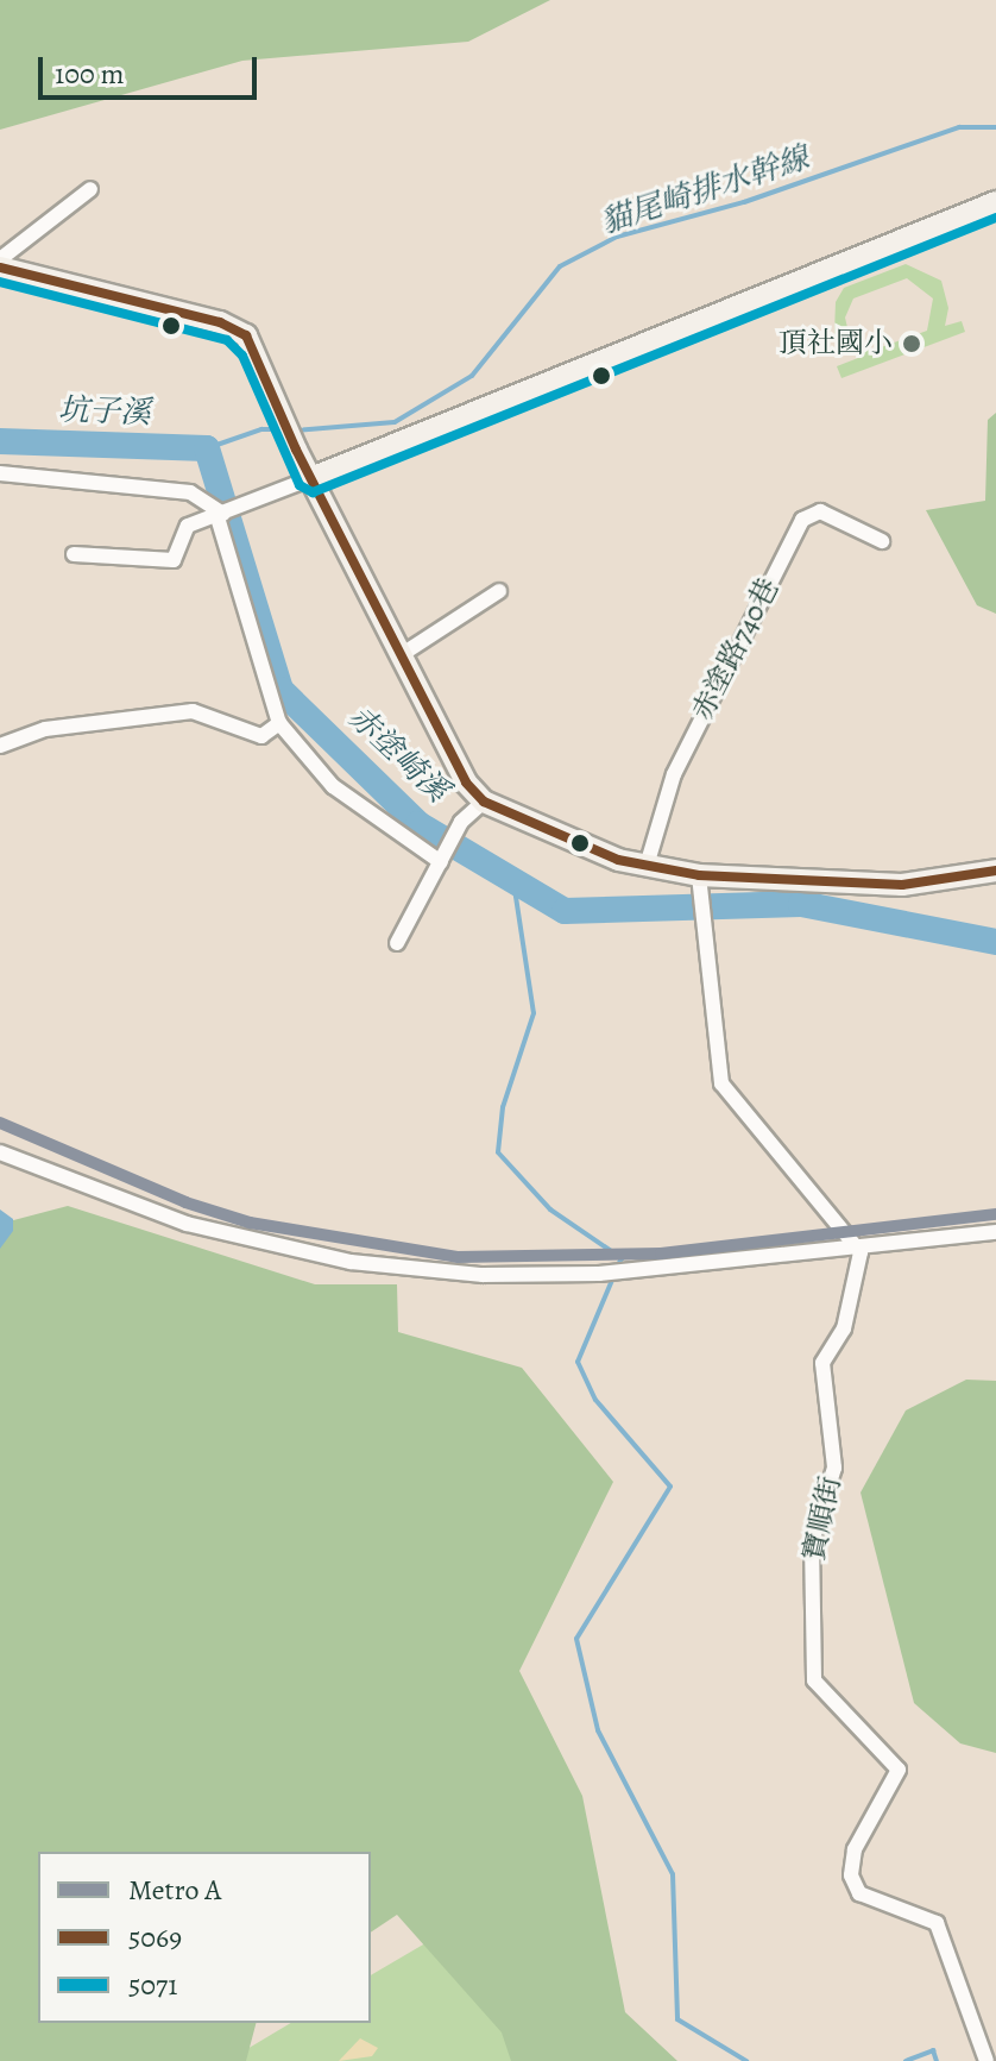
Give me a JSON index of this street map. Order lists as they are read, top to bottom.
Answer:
{
  "streets": {
    "street": ["赤塗路740巷", "寶順街"]
  },
  "water": ["貓尾崎排水幹線", "坑子溪", "赤塗崎溪"],
  "places": ["頂社國小"],
  "lines": ["transit line 5071", "transit line 5069", "metro line A"],
  "legend": ["Metro A", "5069", "5071"],
  "scale_bar": "100 m"
}
